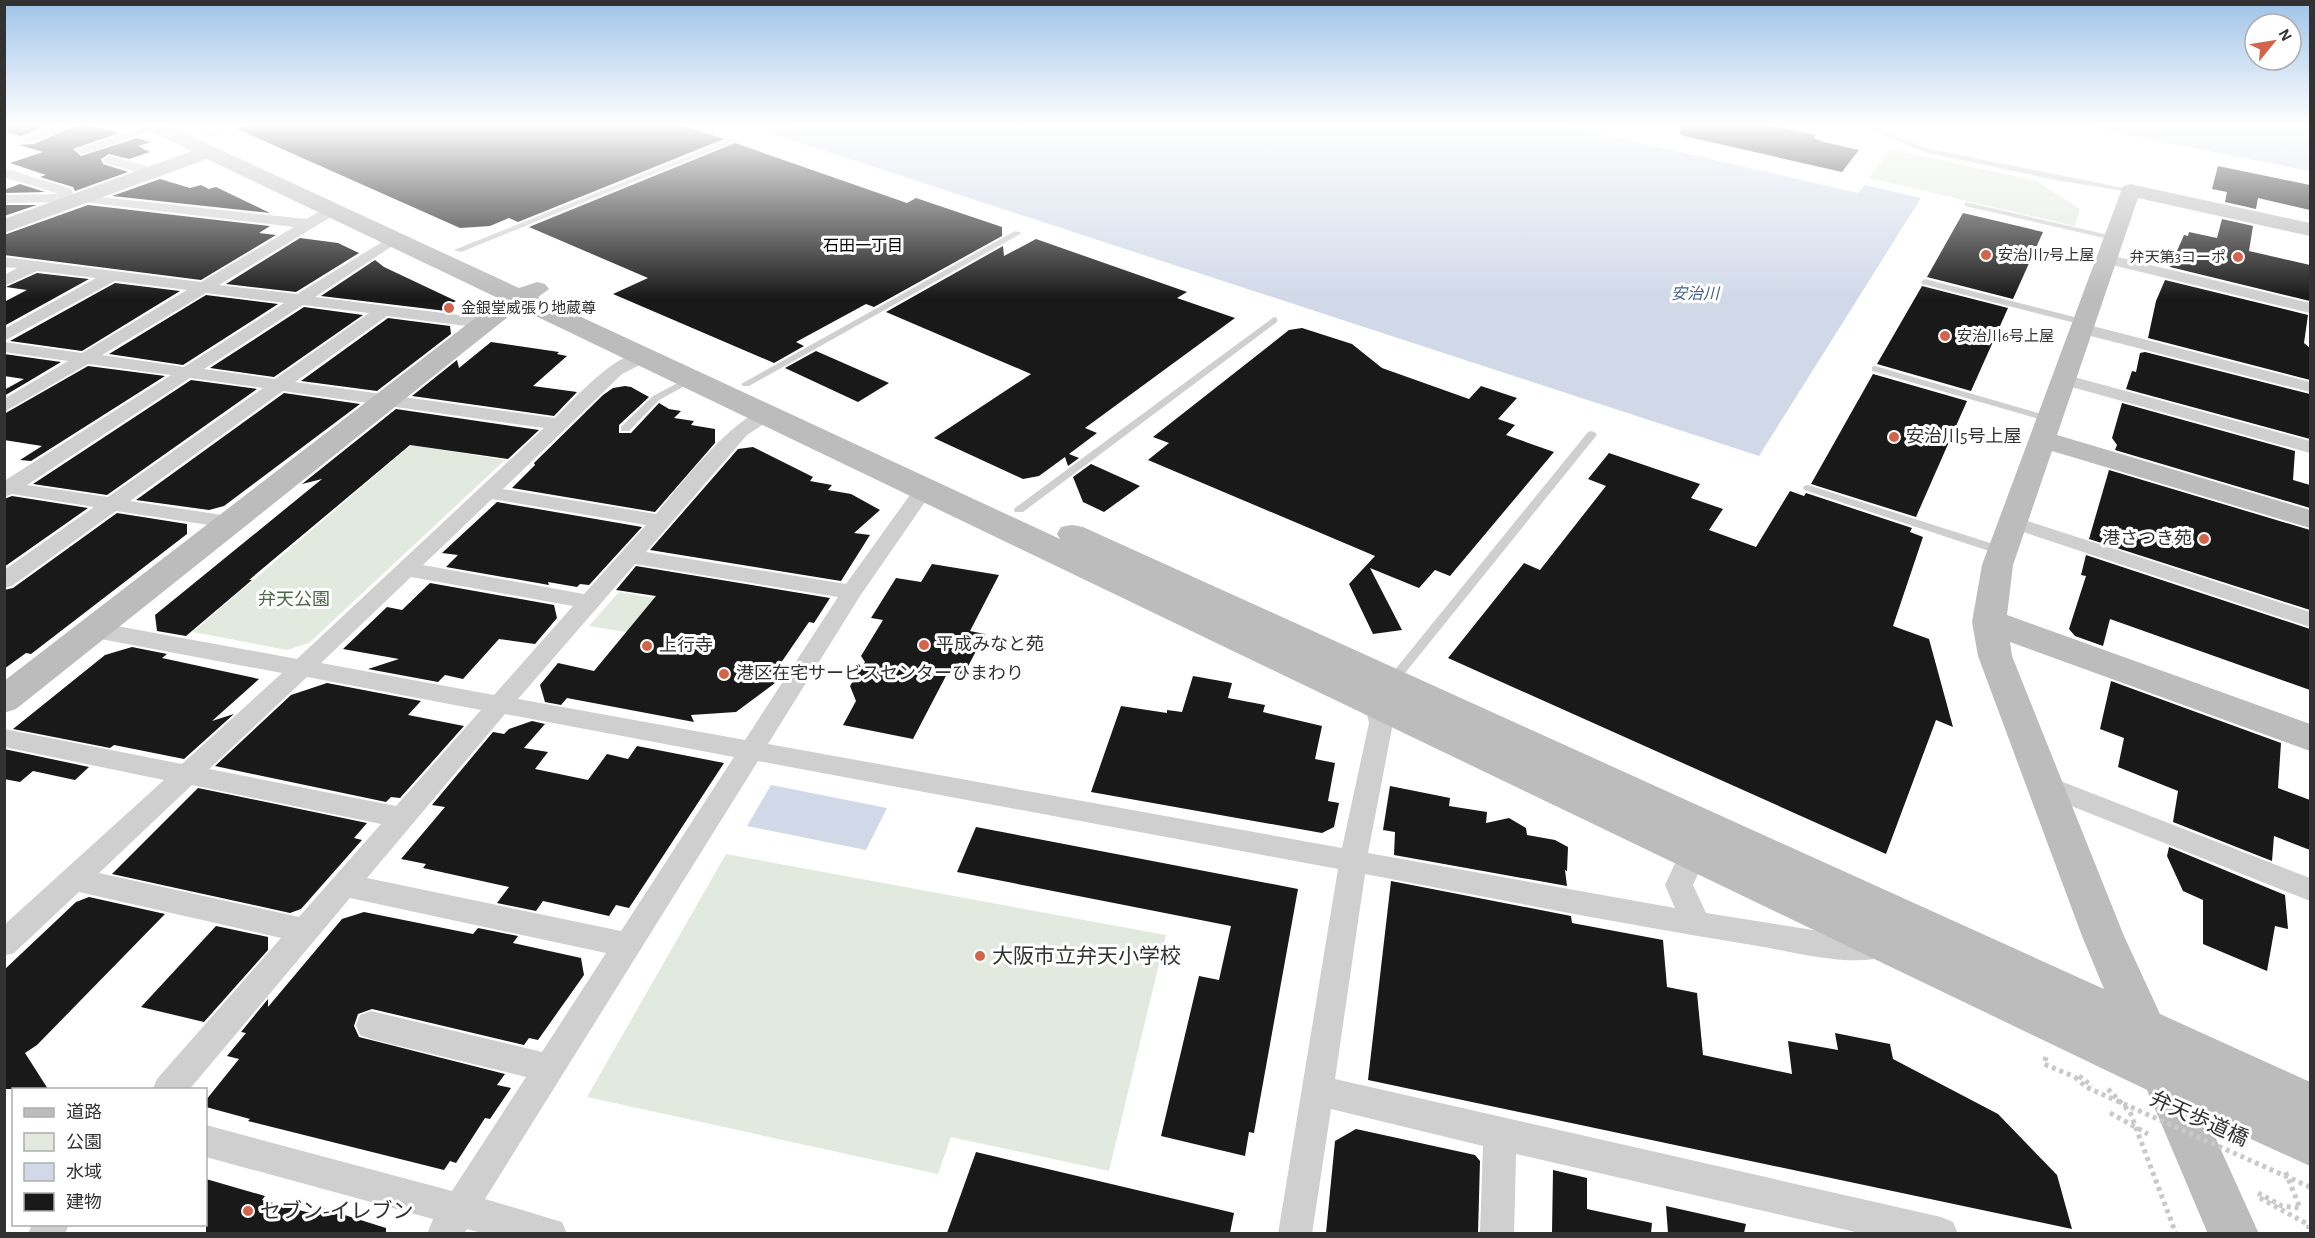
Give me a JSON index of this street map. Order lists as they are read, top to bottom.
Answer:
{
  "streets": {
    "path": ["弁天歩道橋"]
  },
  "districts": ["石田一丁目"],
  "water": ["安治川"],
  "parks": ["弁天公園"],
  "places": [
    "安治川7号上屋",
    "弁天第3コーポ",
    "金銀堂威張り地蔵尊",
    "安治川6号上屋",
    "安治川5号上屋",
    "港さつき苑",
    "平成みなと苑",
    "上行寺",
    "港区在宅サービスセンターひまわり",
    "大阪市立弁天小学校",
    "セブン-イレブン"
  ],
  "legend": [
    "道路",
    "公園",
    "水域",
    "建物"
  ],
  "north": "top right"
}
